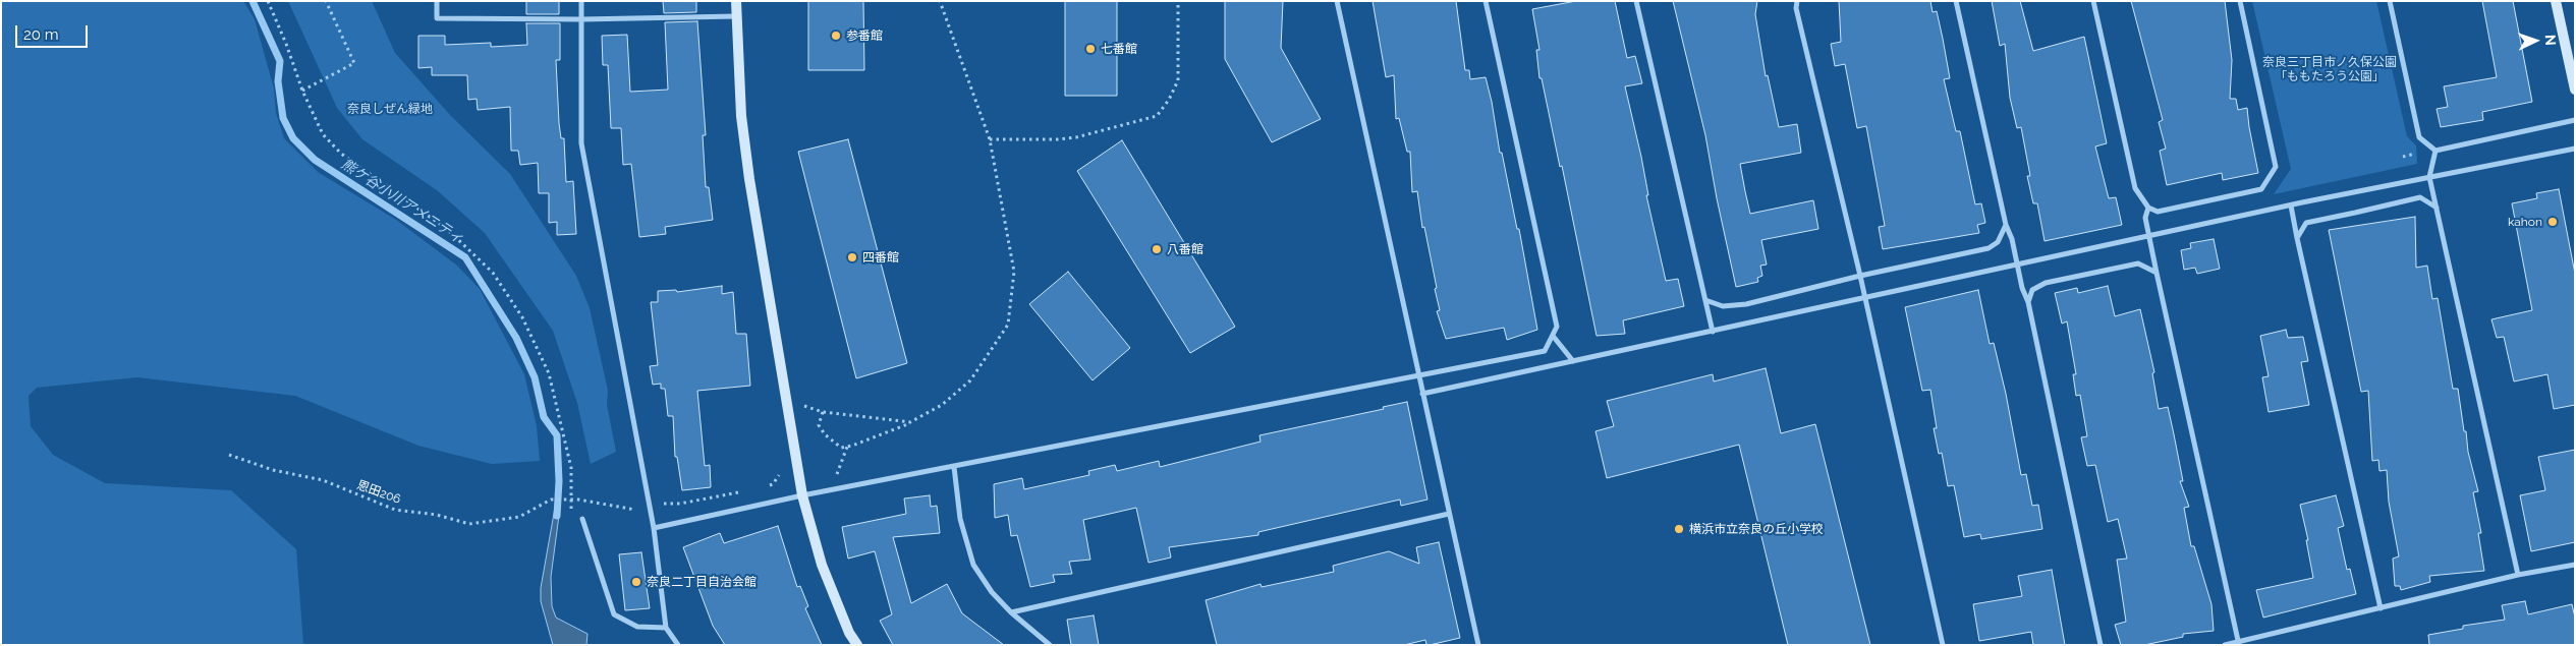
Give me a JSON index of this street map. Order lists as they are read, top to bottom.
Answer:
{
  "streets": {
    "path": ["恩田206"]
  },
  "water": ["熊ケ谷小川アメニティ"],
  "parks": ["奈良三丁目市ノ久保公園 「ももたろう公園」", "奈良しぜん緑地"],
  "places": [
    "参番館",
    "七番館",
    "kahon",
    "八番館",
    "四番館",
    "横浜市立奈良の丘小学校",
    "奈良二丁目自治会館"
  ],
  "scale_bar": "20 m",
  "north": "right"
}
